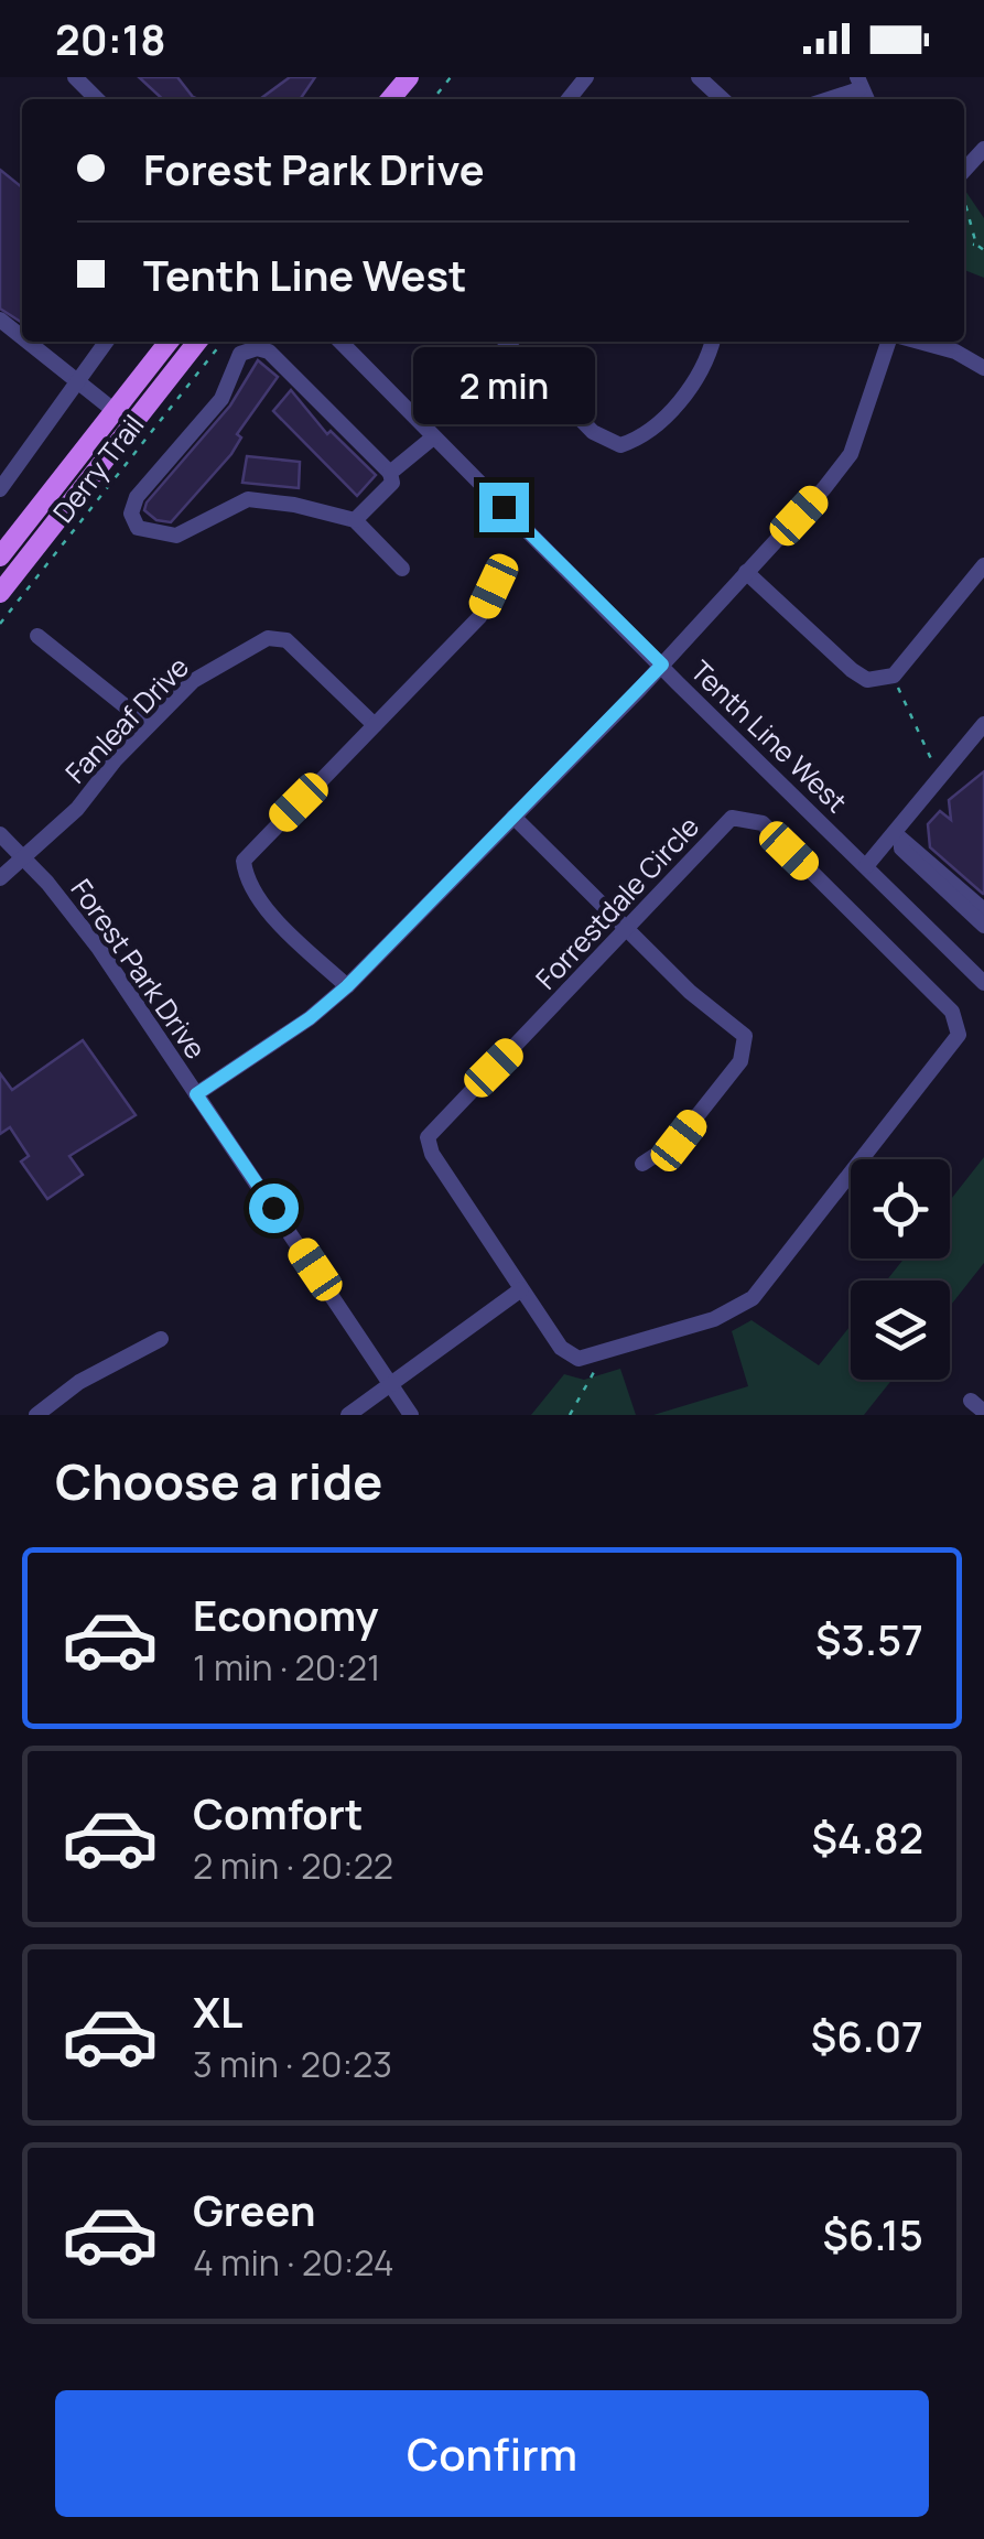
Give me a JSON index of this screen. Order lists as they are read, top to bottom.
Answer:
{
  "streets": {
    "street": [
      "Fanleaf Drive",
      "Tenth Line West",
      "Forrestdale Circle",
      "Forest Park Drive"
    ],
    "path": ["Derry Trail"]
  },
  "crossings": [
    ["Fanleaf Drive", "Forest Park Drive"]
  ],
  "page": {
    "status": "20:18",
    "banner": ["Forest Park Drive", "Tenth Line West"],
    "bubble": "2 min",
    "heading": "Choose a ride",
    "list": [
      {
        "name": "Economy",
        "note": "1 min · 20:21",
        "value": "$3.57"
      },
      {
        "name": "Comfort",
        "note": "2 min · 20:22",
        "value": "$4.82"
      },
      {
        "name": "XL",
        "note": "3 min · 20:23",
        "value": "$6.07"
      },
      {
        "name": "Green",
        "note": "4 min · 20:24",
        "value": "$6.15"
      }
    ],
    "buttons": "Confirm"
  }
}
